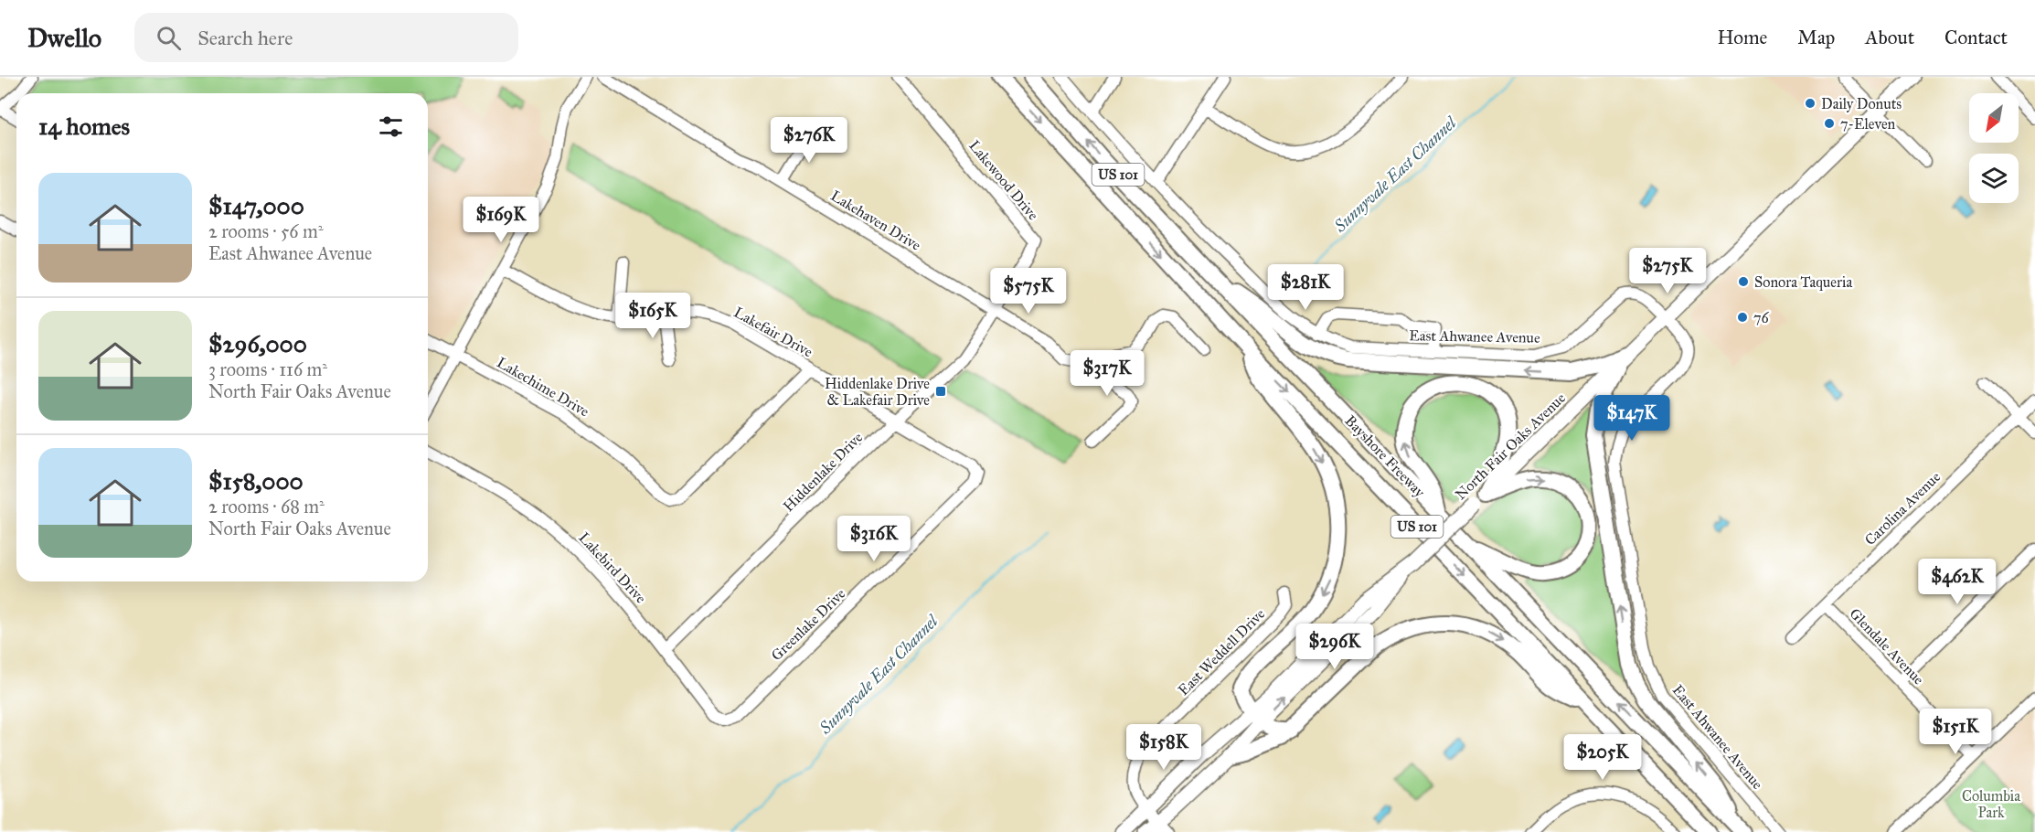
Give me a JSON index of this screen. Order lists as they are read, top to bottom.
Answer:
{
  "streets": {
    "highway": ["US 101", "Bayshore Freeway"],
    "main road": ["North Fair Oaks Avenue"],
    "street": [
      "Lakewood Drive",
      "Lakehaven Drive",
      "Lakefair Drive",
      "East Ahwanee Avenue",
      "Lakechime Drive",
      "Hiddenlake Drive",
      "Carolina Avenue",
      "Lakebird Drive",
      "Greenlake Drive",
      "Glendale Avenue",
      "East Weddell Drive"
    ]
  },
  "crossings": [
    ["Lakewood Drive", "Lakehaven Drive"],
    ["Lakewood Drive", "Hiddenlake Drive"],
    ["Lakehaven Drive", "Hiddenlake Drive"],
    ["Lakefair Drive", "Lakechime Drive"],
    ["Lakefair Drive", "Hiddenlake Drive"],
    ["Lakefair Drive", "Greenlake Drive"],
    ["East Ahwanee Avenue", "North Fair Oaks Avenue"],
    ["North Fair Oaks Avenue", "East Weddell Drive"],
    ["Hiddenlake Drive", "Lakebird Drive"],
    ["Hiddenlake Drive", "Greenlake Drive"],
    ["Carolina Avenue", "Glendale Avenue"],
    ["Lakebird Drive", "Greenlake Drive"]
  ],
  "water": ["Sunnyvale East Channel"],
  "parks": ["Columbia Park"],
  "places": {
    "other": [
      "Daily Donuts",
      "7-Eleven",
      "Sonora Taqueria",
      "76"
    ],
    "transit": ["Hiddenlake Drive & Lakefair Drive"]
  },
  "north": "bottom left",
  "page": {
    "header": "Dwello",
    "search": "Search here",
    "nav": [
      "Home",
      "Map",
      "About",
      "Contact"
    ],
    "heading": "14 homes",
    "price": [
      "$276K",
      "$169K",
      "$275K",
      "$281K",
      "$575K",
      "$165K",
      "$317K",
      "$147K",
      "$316K",
      "$462K",
      "$296K",
      "$151K",
      "$158K",
      "$205K"
    ],
    "list": [
      {
        "name": "$147,000",
        "note": "2 rooms · 56 m² · East Ahwanee Avenue"
      },
      {
        "name": "$296,000",
        "note": "3 rooms · 116 m² · North Fair Oaks Avenue"
      },
      {
        "name": "$158,000",
        "note": "2 rooms · 68 m² · North Fair Oaks Avenue"
      }
    ]
  }
}
